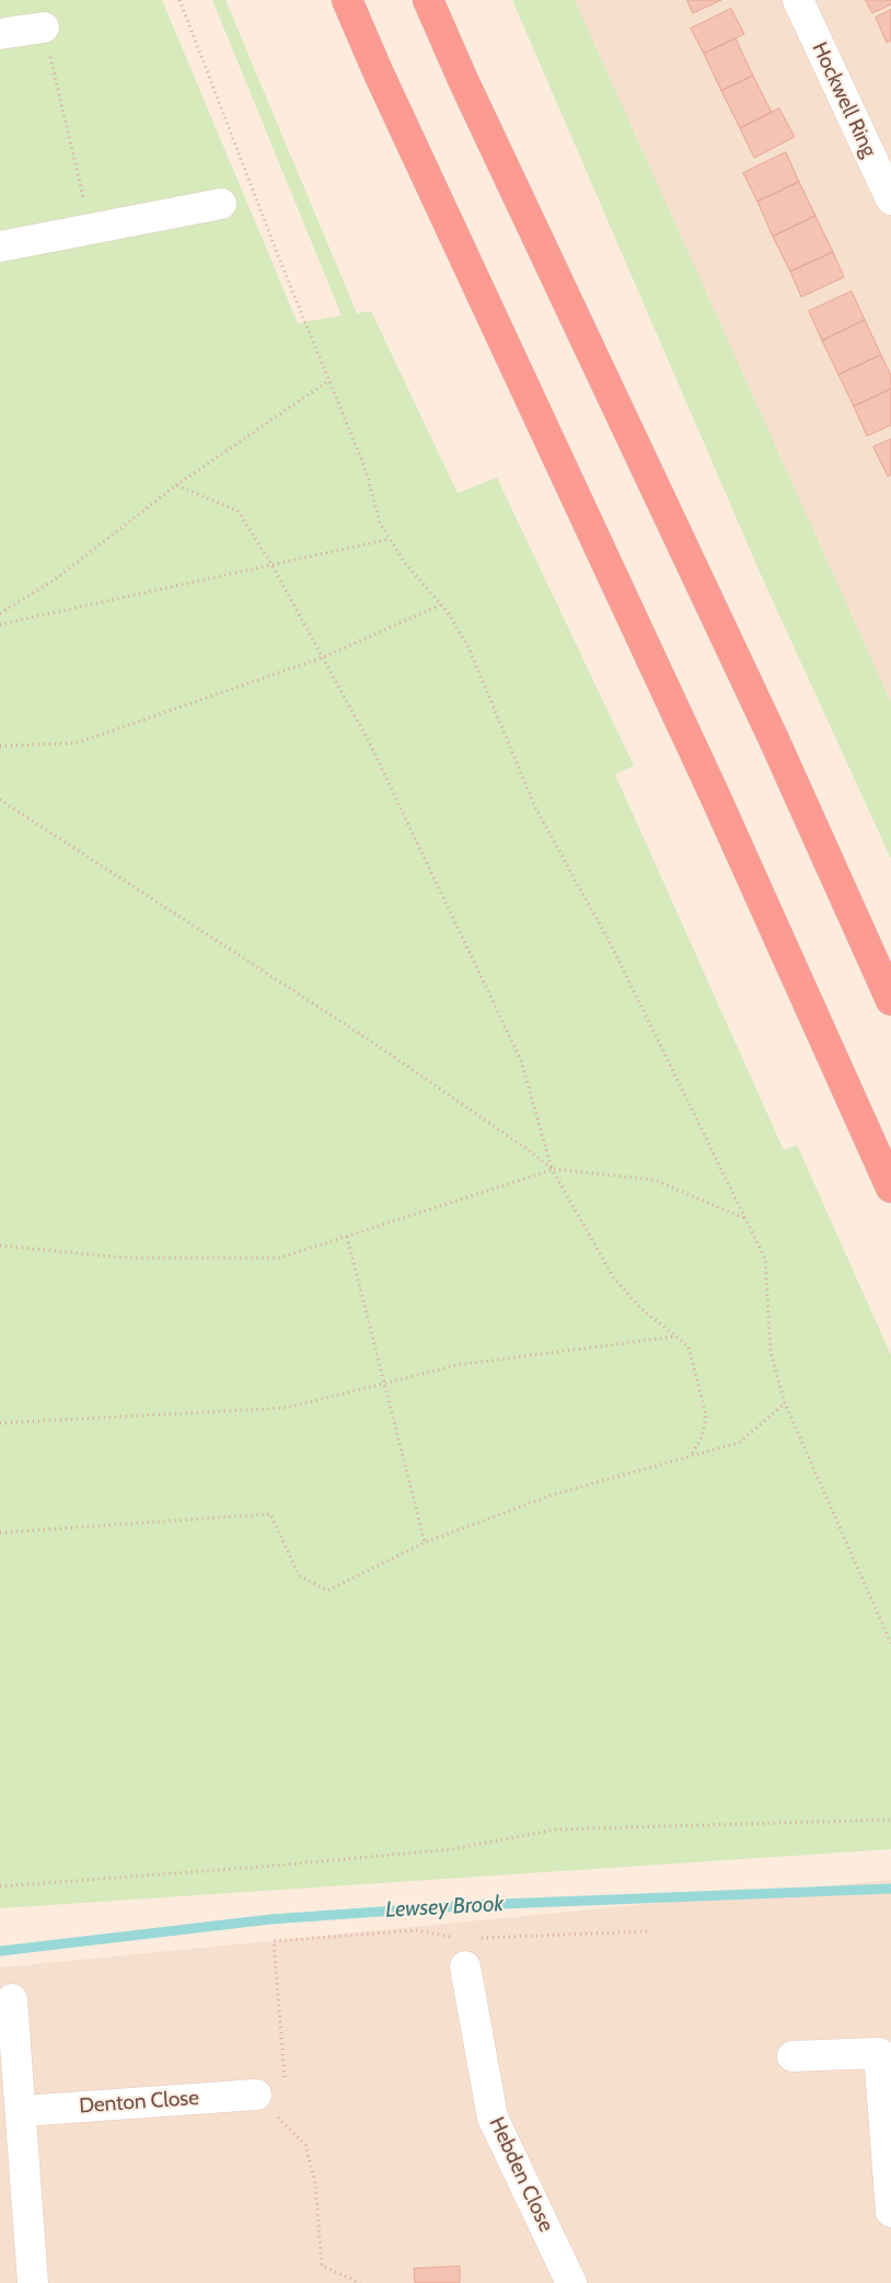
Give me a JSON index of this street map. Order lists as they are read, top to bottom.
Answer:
{
  "streets": {
    "street": ["Hockwell Ring", "Denton Close", "Hebden Close"]
  },
  "water": ["Lewsey Brook"]
}
